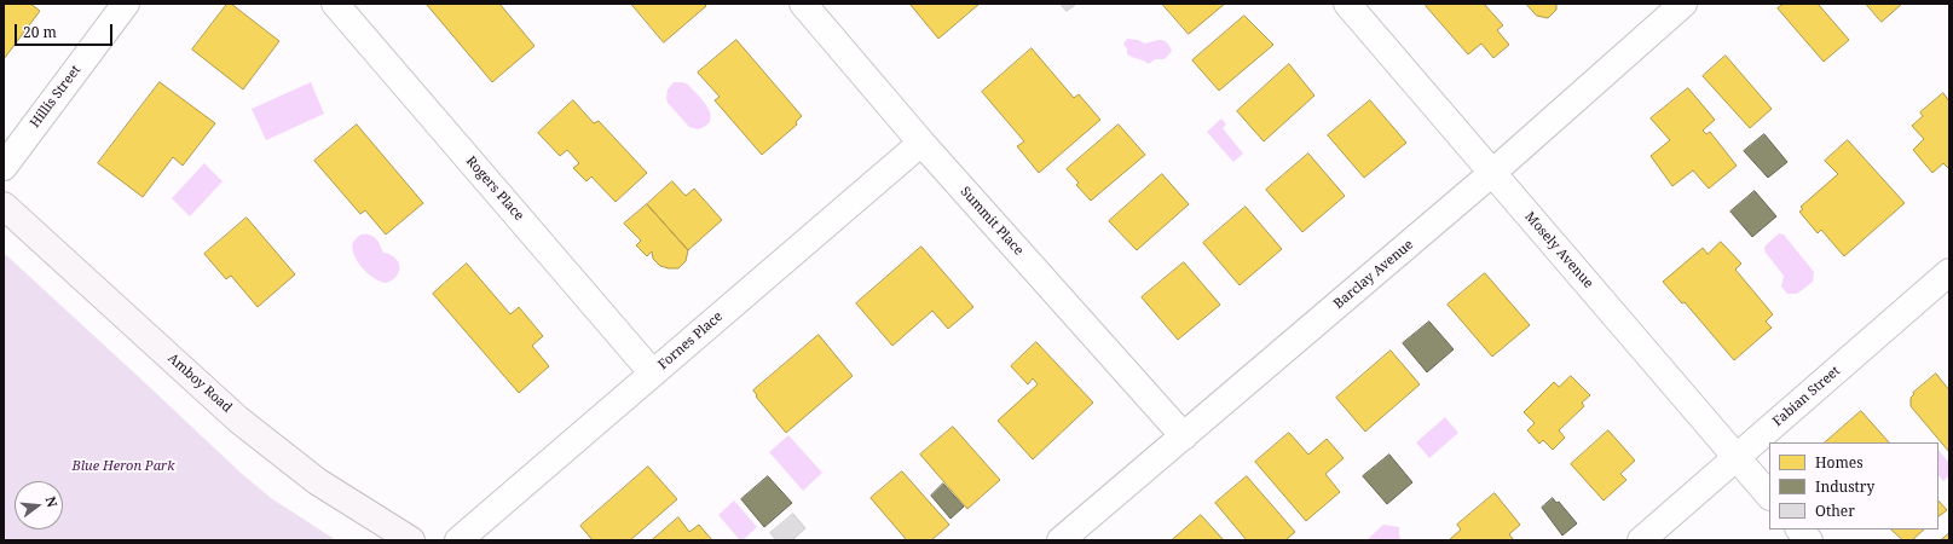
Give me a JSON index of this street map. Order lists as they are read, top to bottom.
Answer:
{
  "streets": {
    "main road": ["Amboy Road"],
    "street": [
      "Hillis Street",
      "Rogers Place",
      "Summit Place",
      "Mosely Avenue",
      "Barclay Avenue",
      "Fornes Place",
      "Fabian Street"
    ]
  },
  "crossings": [
    ["Rogers Place", "Fornes Place"],
    ["Summit Place", "Barclay Avenue"],
    ["Summit Place", "Fornes Place"],
    ["Mosely Avenue", "Barclay Avenue"],
    ["Mosely Avenue", "Fabian Street"]
  ],
  "parks": ["Blue Heron Park"],
  "legend": ["Homes", "Industry", "Other"],
  "scale_bar": "20 m",
  "north": "right"
}
